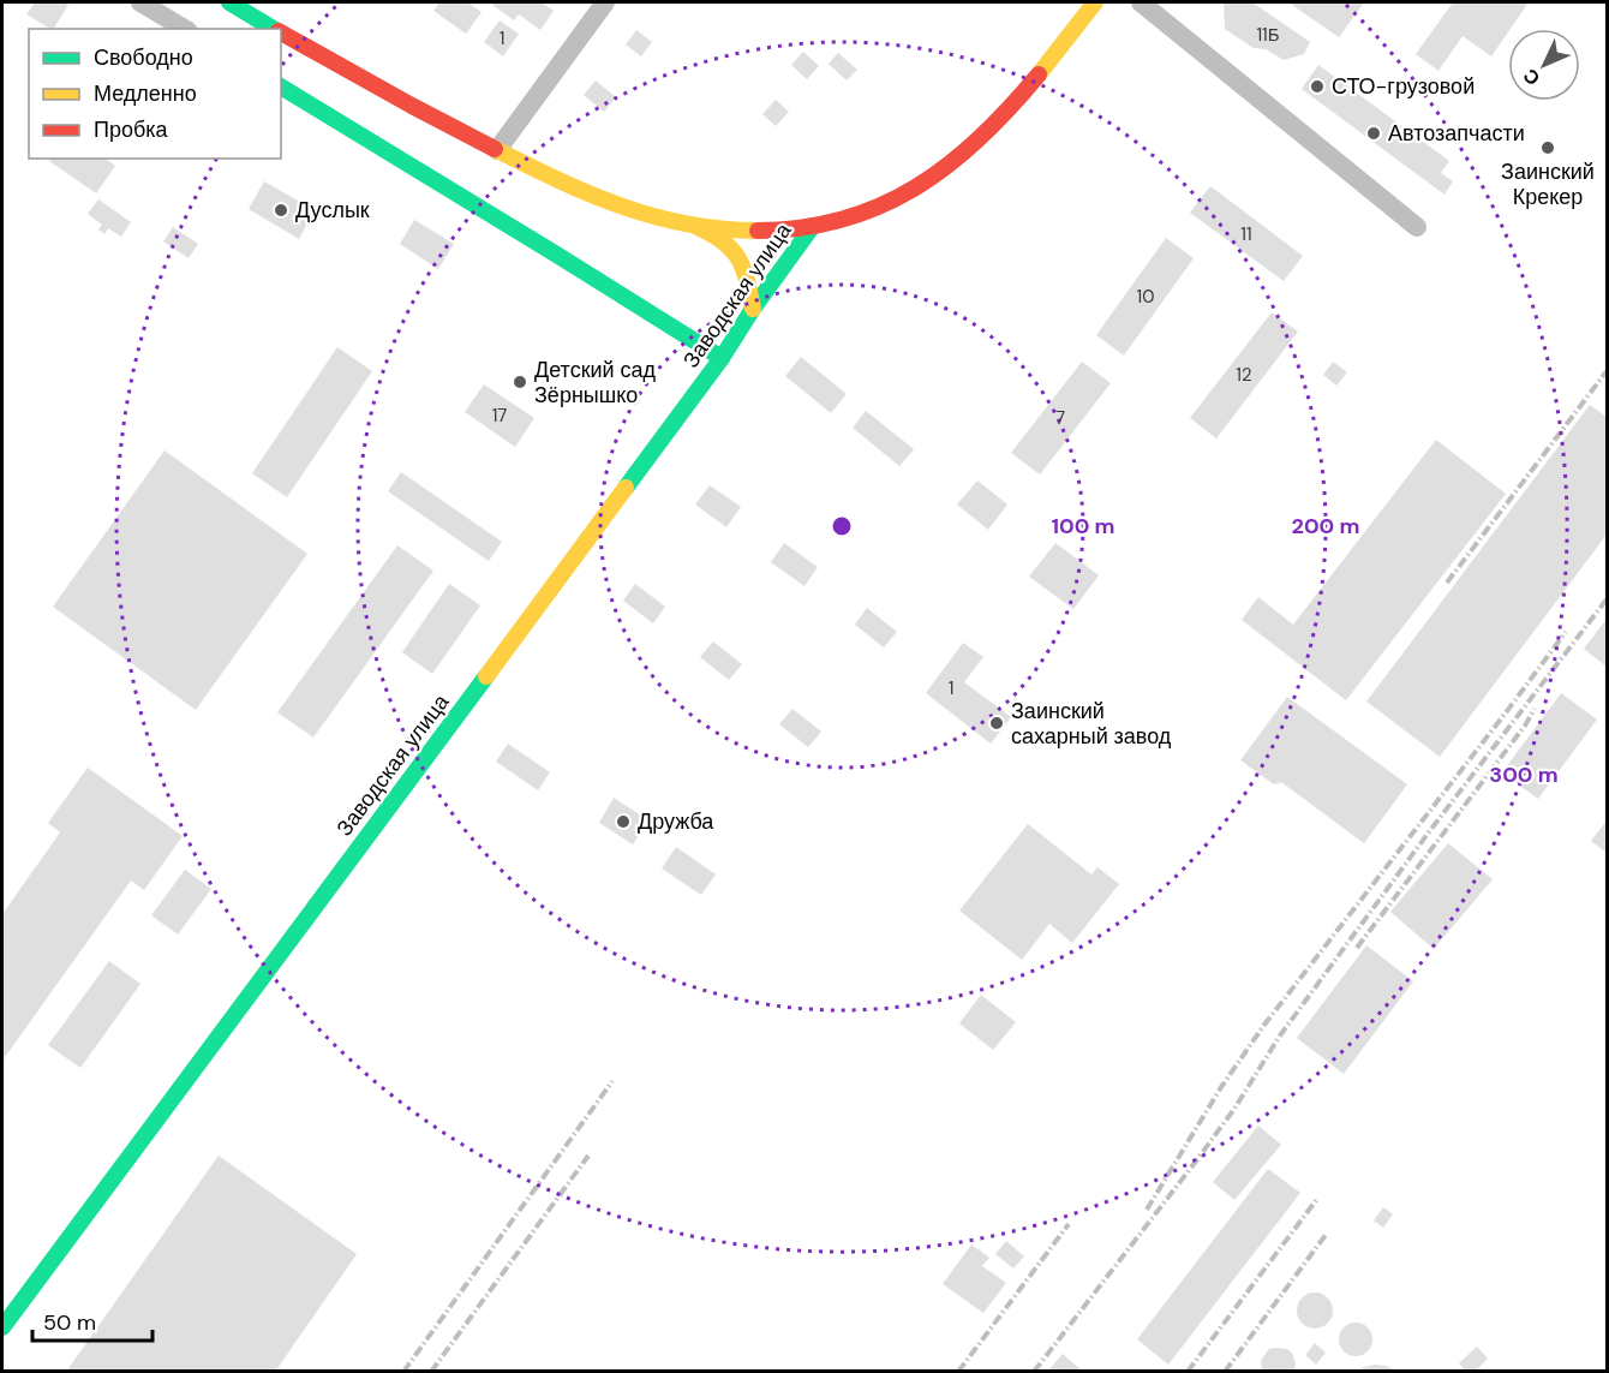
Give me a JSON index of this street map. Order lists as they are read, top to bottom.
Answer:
{
  "streets": {
    "main road": ["Заводская улица"]
  },
  "places": [
    "СТО-грузовой",
    "Автозапчасти",
    "Заинский Крекер",
    "Дуслык",
    "Детский сад Зёрнышко",
    "Заинский сахарный завод",
    "Дружба"
  ],
  "house_numbers": [
    "11Б",
    "1",
    "11",
    "10",
    "12",
    "17",
    "7",
    "1"
  ],
  "legend": ["Свободно", "Медленно", "Пробка"],
  "scale_bar": "50 m",
  "north": "bottom left",
  "rings": ["100 m", "200 m", "300 m"]
}
